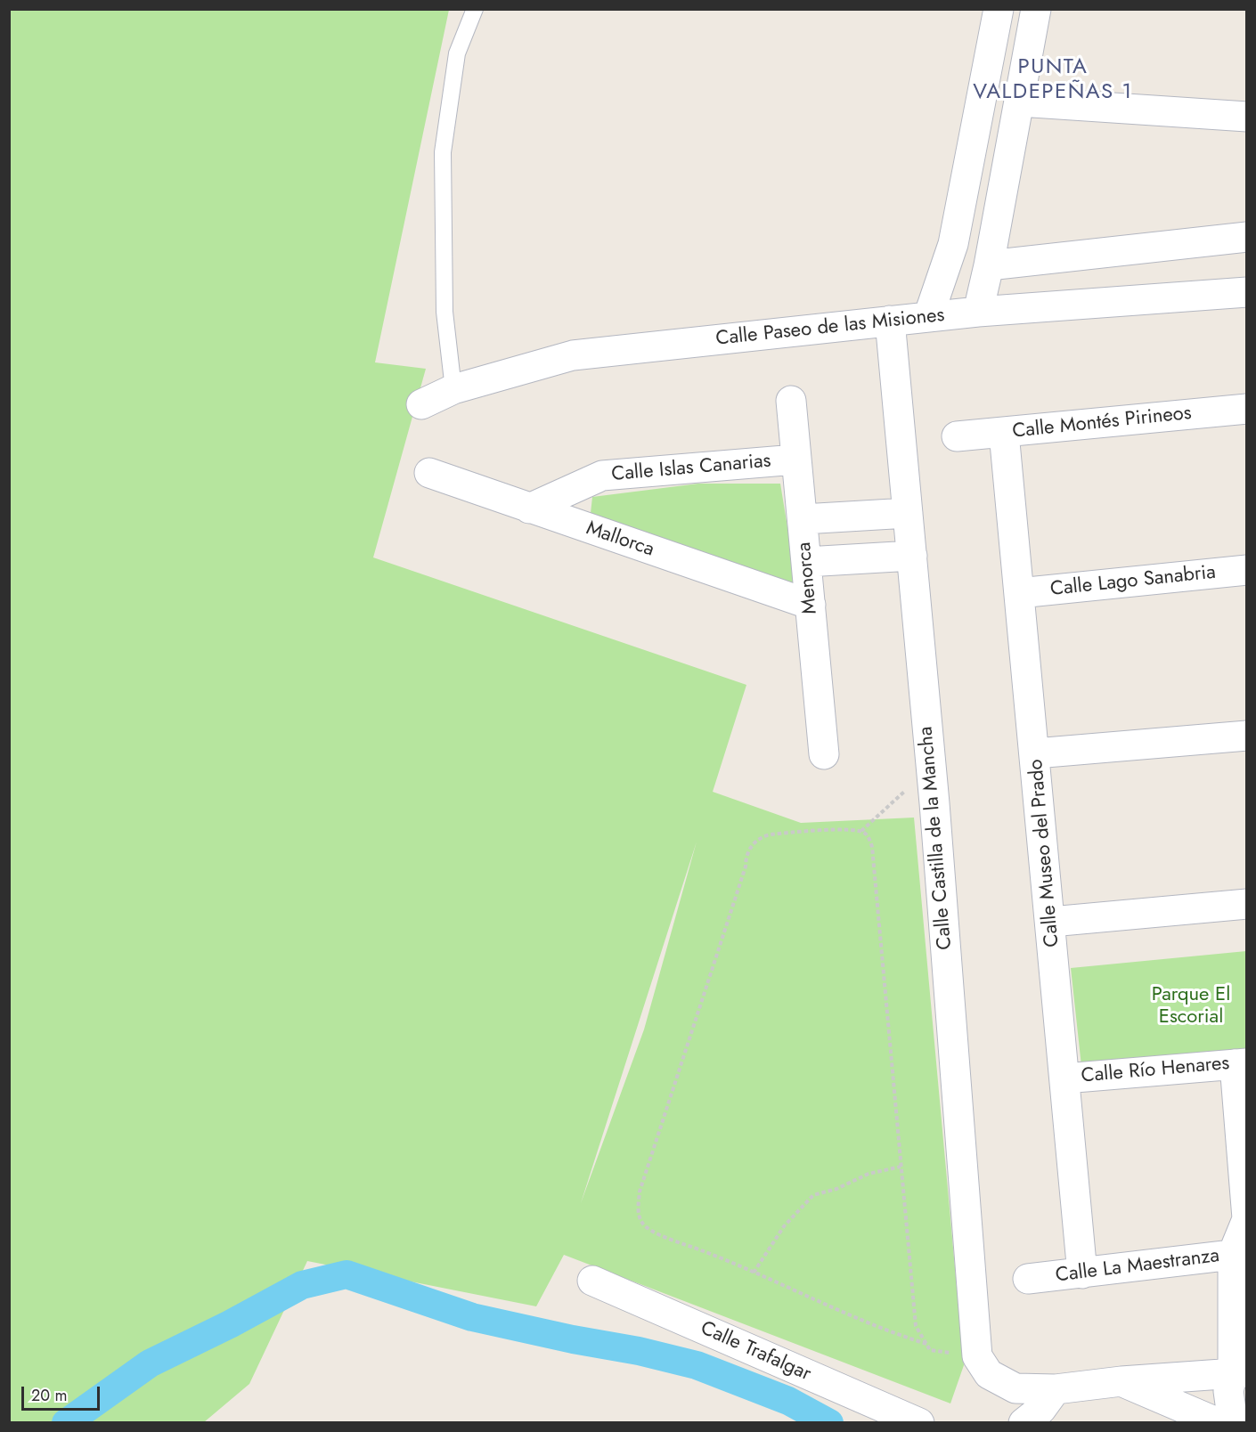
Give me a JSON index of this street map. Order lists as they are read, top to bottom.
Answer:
{
  "streets": {
    "street": [
      "Calle Paseo de las Misiones",
      "Calle Montés Pirineos",
      "Calle Islas Canarias",
      "Mallorca",
      "Menorca",
      "Calle Lago Sanabria",
      "Calle Castilla de la Mancha",
      "Calle Museo del Prado",
      "Calle Río Henares",
      "Calle La Maestranza",
      "Calle Trafalgar"
    ]
  },
  "crossings": [
    ["Calle Paseo de las Misiones", "Calle Castilla de la Mancha"],
    ["Calle Montés Pirineos", "Calle Museo del Prado"],
    ["Calle Islas Canarias", "Mallorca"],
    ["Calle Islas Canarias", "Menorca"],
    ["Mallorca", "Menorca"],
    ["Calle Lago Sanabria", "Calle Museo del Prado"],
    ["Calle Museo del Prado", "Calle Río Henares"],
    ["Calle Museo del Prado", "Calle La Maestranza"]
  ],
  "districts": ["PUNTA VALDEPEÑAS 1"],
  "parks": ["Parque El Escorial"],
  "scale_bar": "20 m"
}
